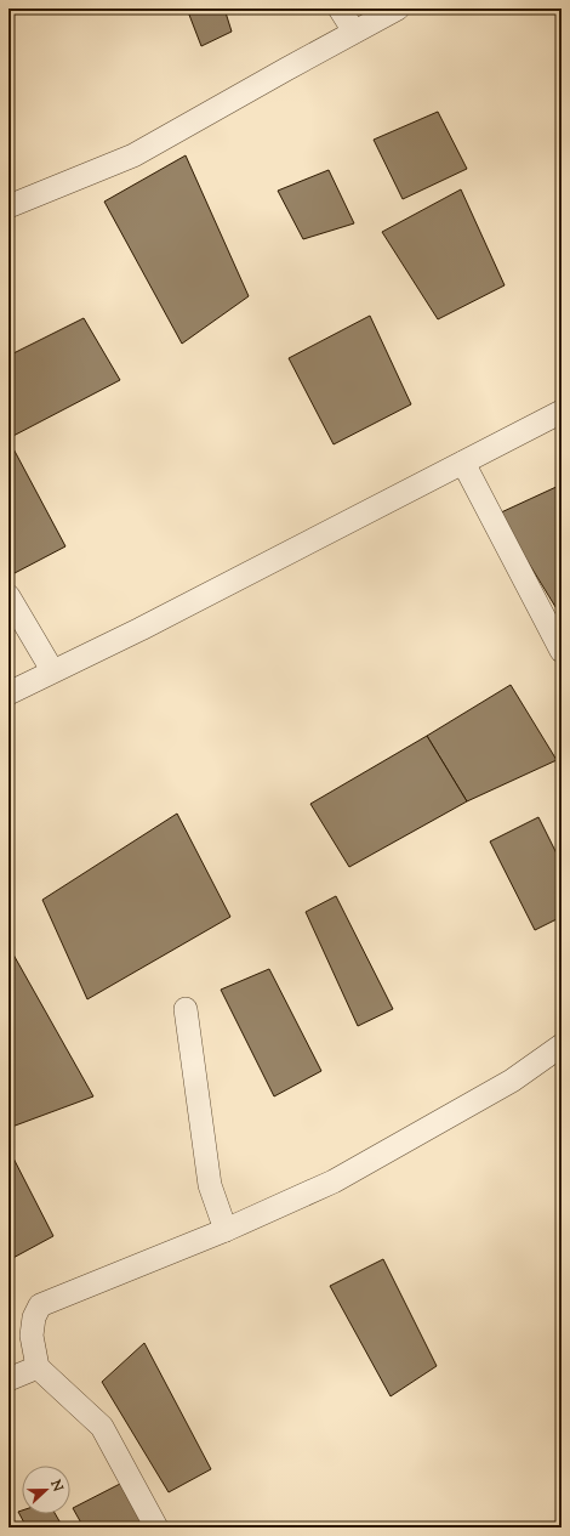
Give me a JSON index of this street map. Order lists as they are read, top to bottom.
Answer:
{
  "north": "right"
}
